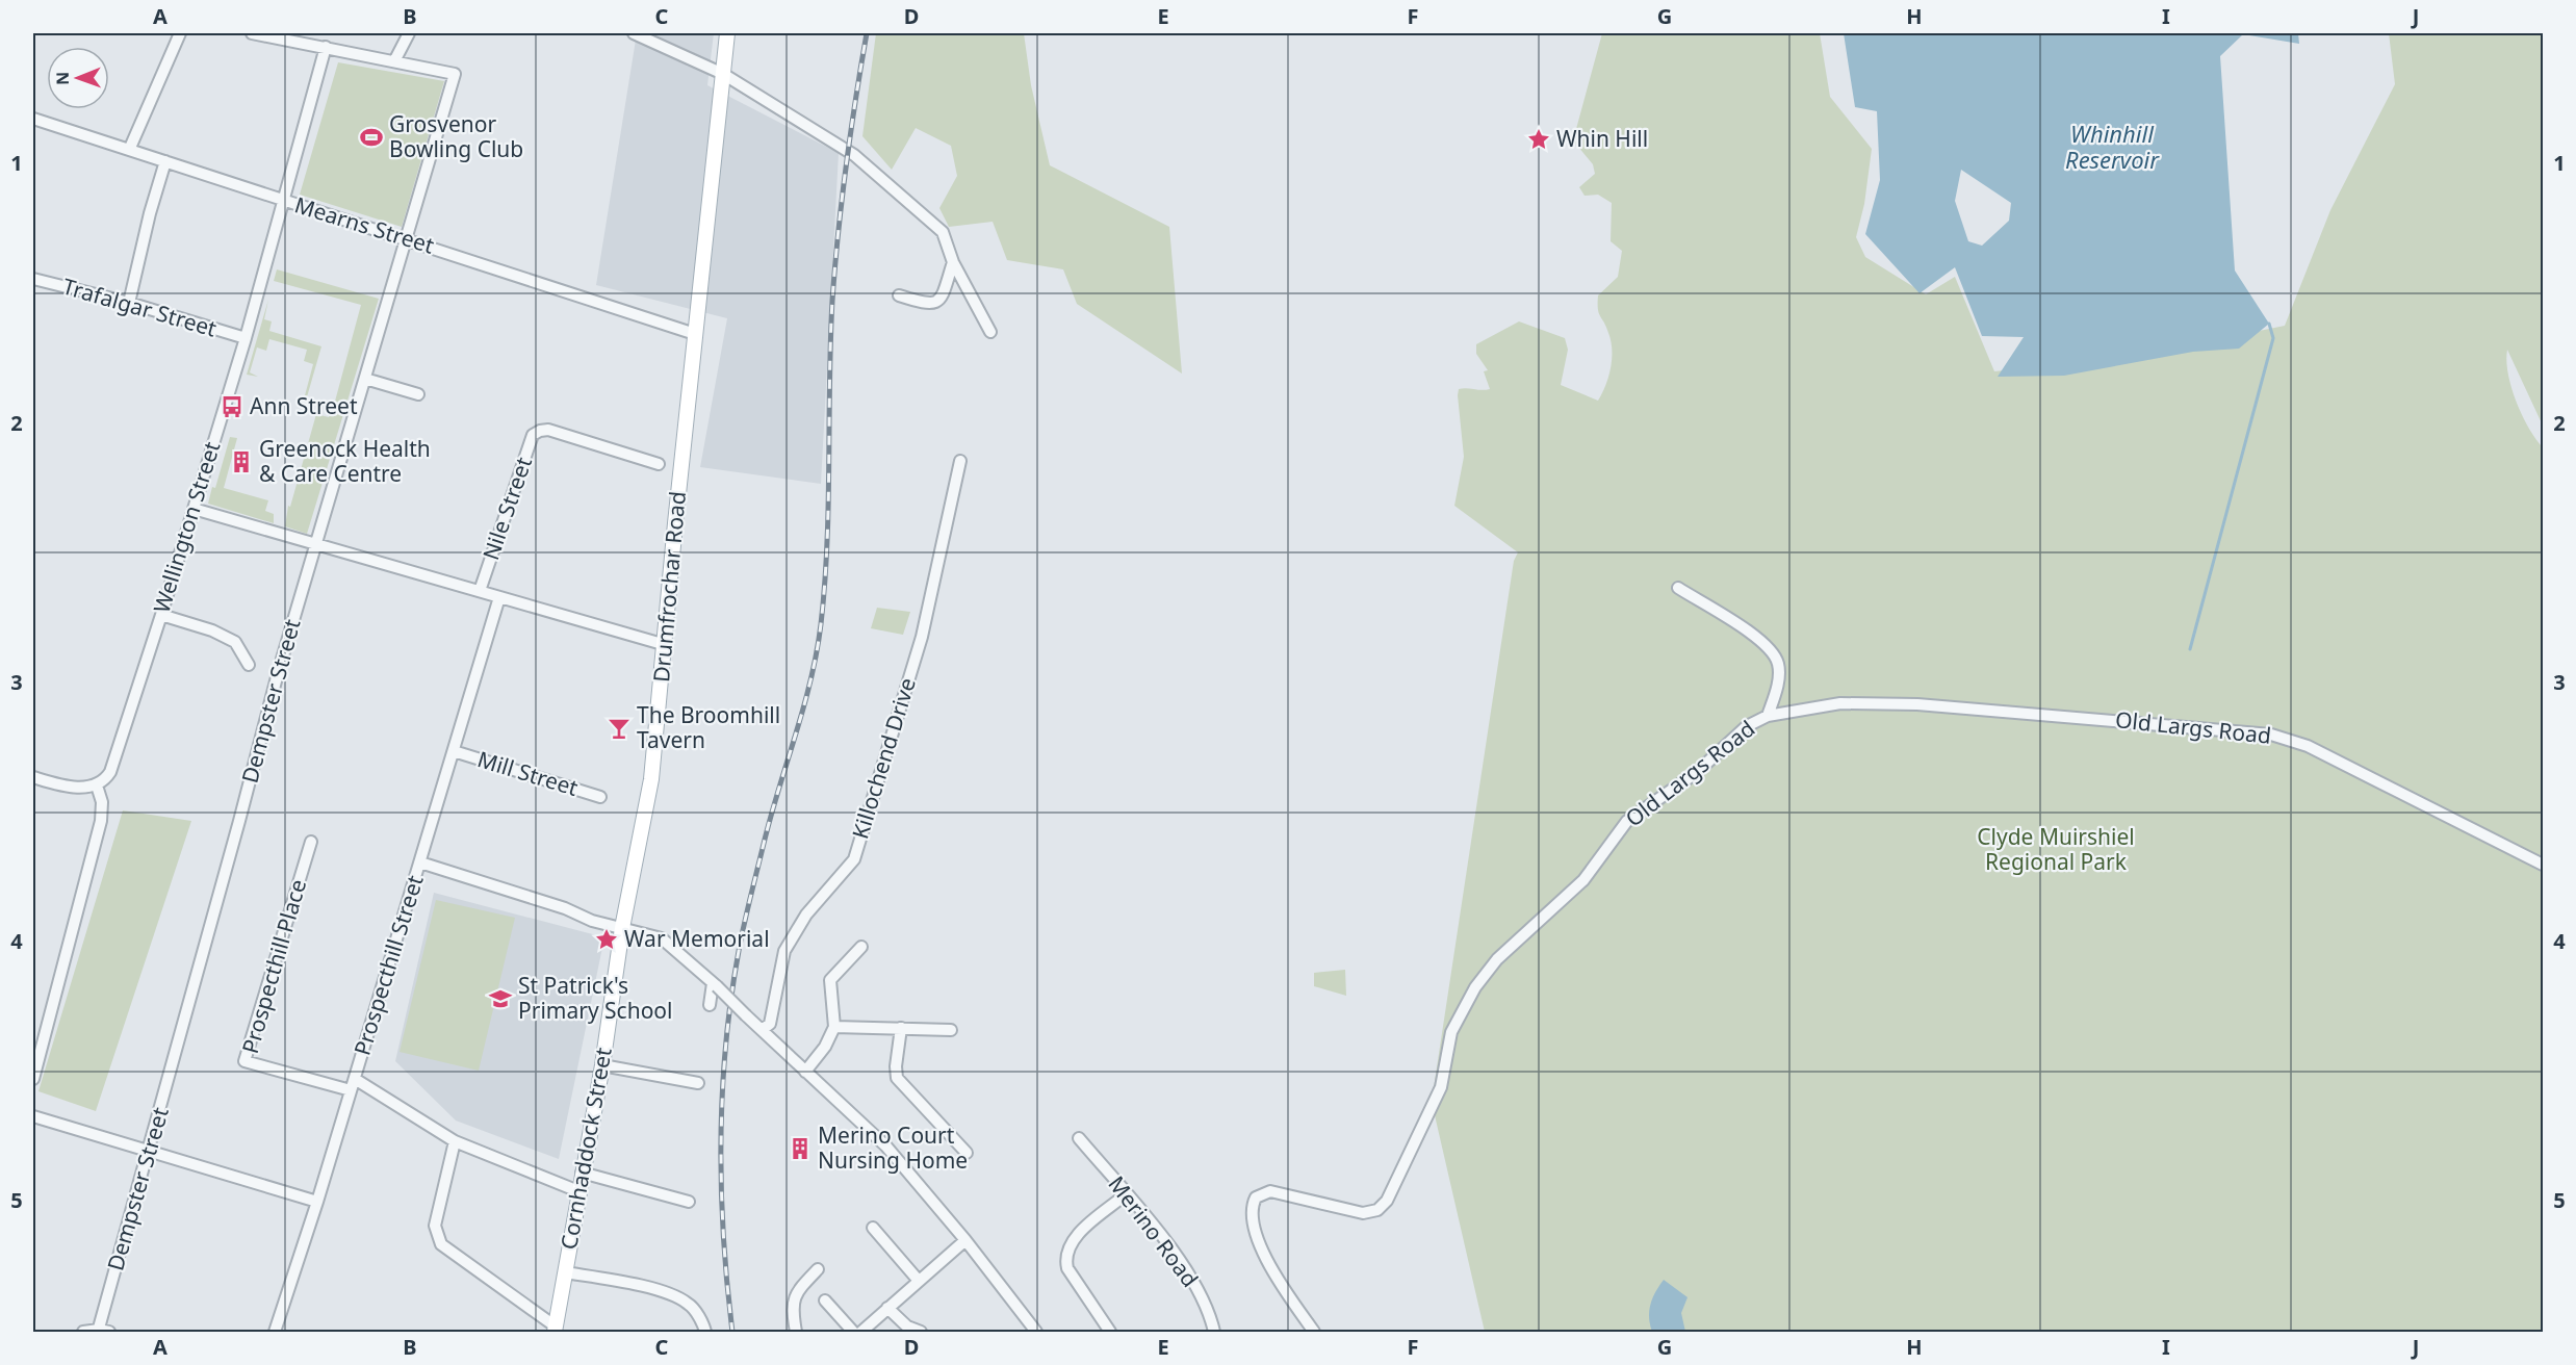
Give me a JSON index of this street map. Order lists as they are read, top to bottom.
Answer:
{
  "streets": {
    "main road": ["Drumfrochar Road", "Cornhaddock Street"],
    "street": [
      "Mearns Street",
      "Trafalgar Street",
      "Nile Street",
      "Wellington Street",
      "Dempster Street",
      "Old Largs Road",
      "Killochend Drive",
      "Mill Street",
      "Prospecthill Street",
      "Prospecthill Place",
      "Merino Road"
    ]
  },
  "crossings": [
    ["Mearns Street", "Wellington Street"],
    ["Mearns Street", "Drumfrochar Road"],
    ["Mearns Street", "Dempster Street"],
    ["Trafalgar Street", "Wellington Street"],
    ["Drumfrochar Road", "Cornhaddock Street"],
    ["Mill Street", "Prospecthill Street"],
    ["Prospecthill Street", "Prospecthill Place"]
  ],
  "water": ["Whinhill Reservoir"],
  "parks": ["Clyde Muirshiel Regional Park"],
  "places": {
    "sports": ["Grosvenor Bowling Club"],
    "place": ["Whin Hill", "War Memorial"],
    "bus stop": ["Ann Street"],
    "building": ["Greenock Health & Care Centre", "Merino Court Nursing Home"],
    "bar": ["The Broomhill Tavern"],
    "school or university": ["St Patrick's Primary School"]
  },
  "north": "left",
  "grid": {
    "columns": [
      "A",
      "B",
      "C",
      "D",
      "E",
      "F",
      "G",
      "H",
      "I",
      "J"
    ],
    "rows": [
      "1",
      "2",
      "3",
      "4",
      "5"
    ]
  }
}
